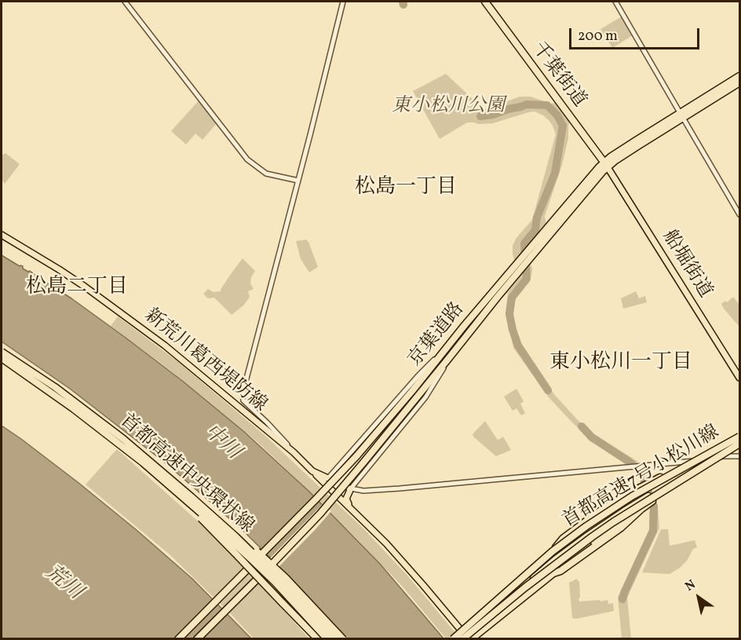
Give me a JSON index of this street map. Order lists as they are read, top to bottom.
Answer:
{
  "streets": {
    "highway": [
      "千葉街道",
      "京葉道路",
      "首都高速中央環状線",
      "首都高速7号小松川線"
    ],
    "main road": ["船堀街道", "新荒川葛西堤防線"]
  },
  "crossings": [
    ["千葉街道", "船堀街道"],
    ["千葉街道", "京葉道路"],
    ["船堀街道", "京葉道路"]
  ],
  "districts": ["松島一丁目", "松島二丁目", "東小松川一丁目"],
  "water": ["中川", "荒川"],
  "parks": ["東小松川公園"],
  "scale_bar": "200 m",
  "north": "top left"
}
